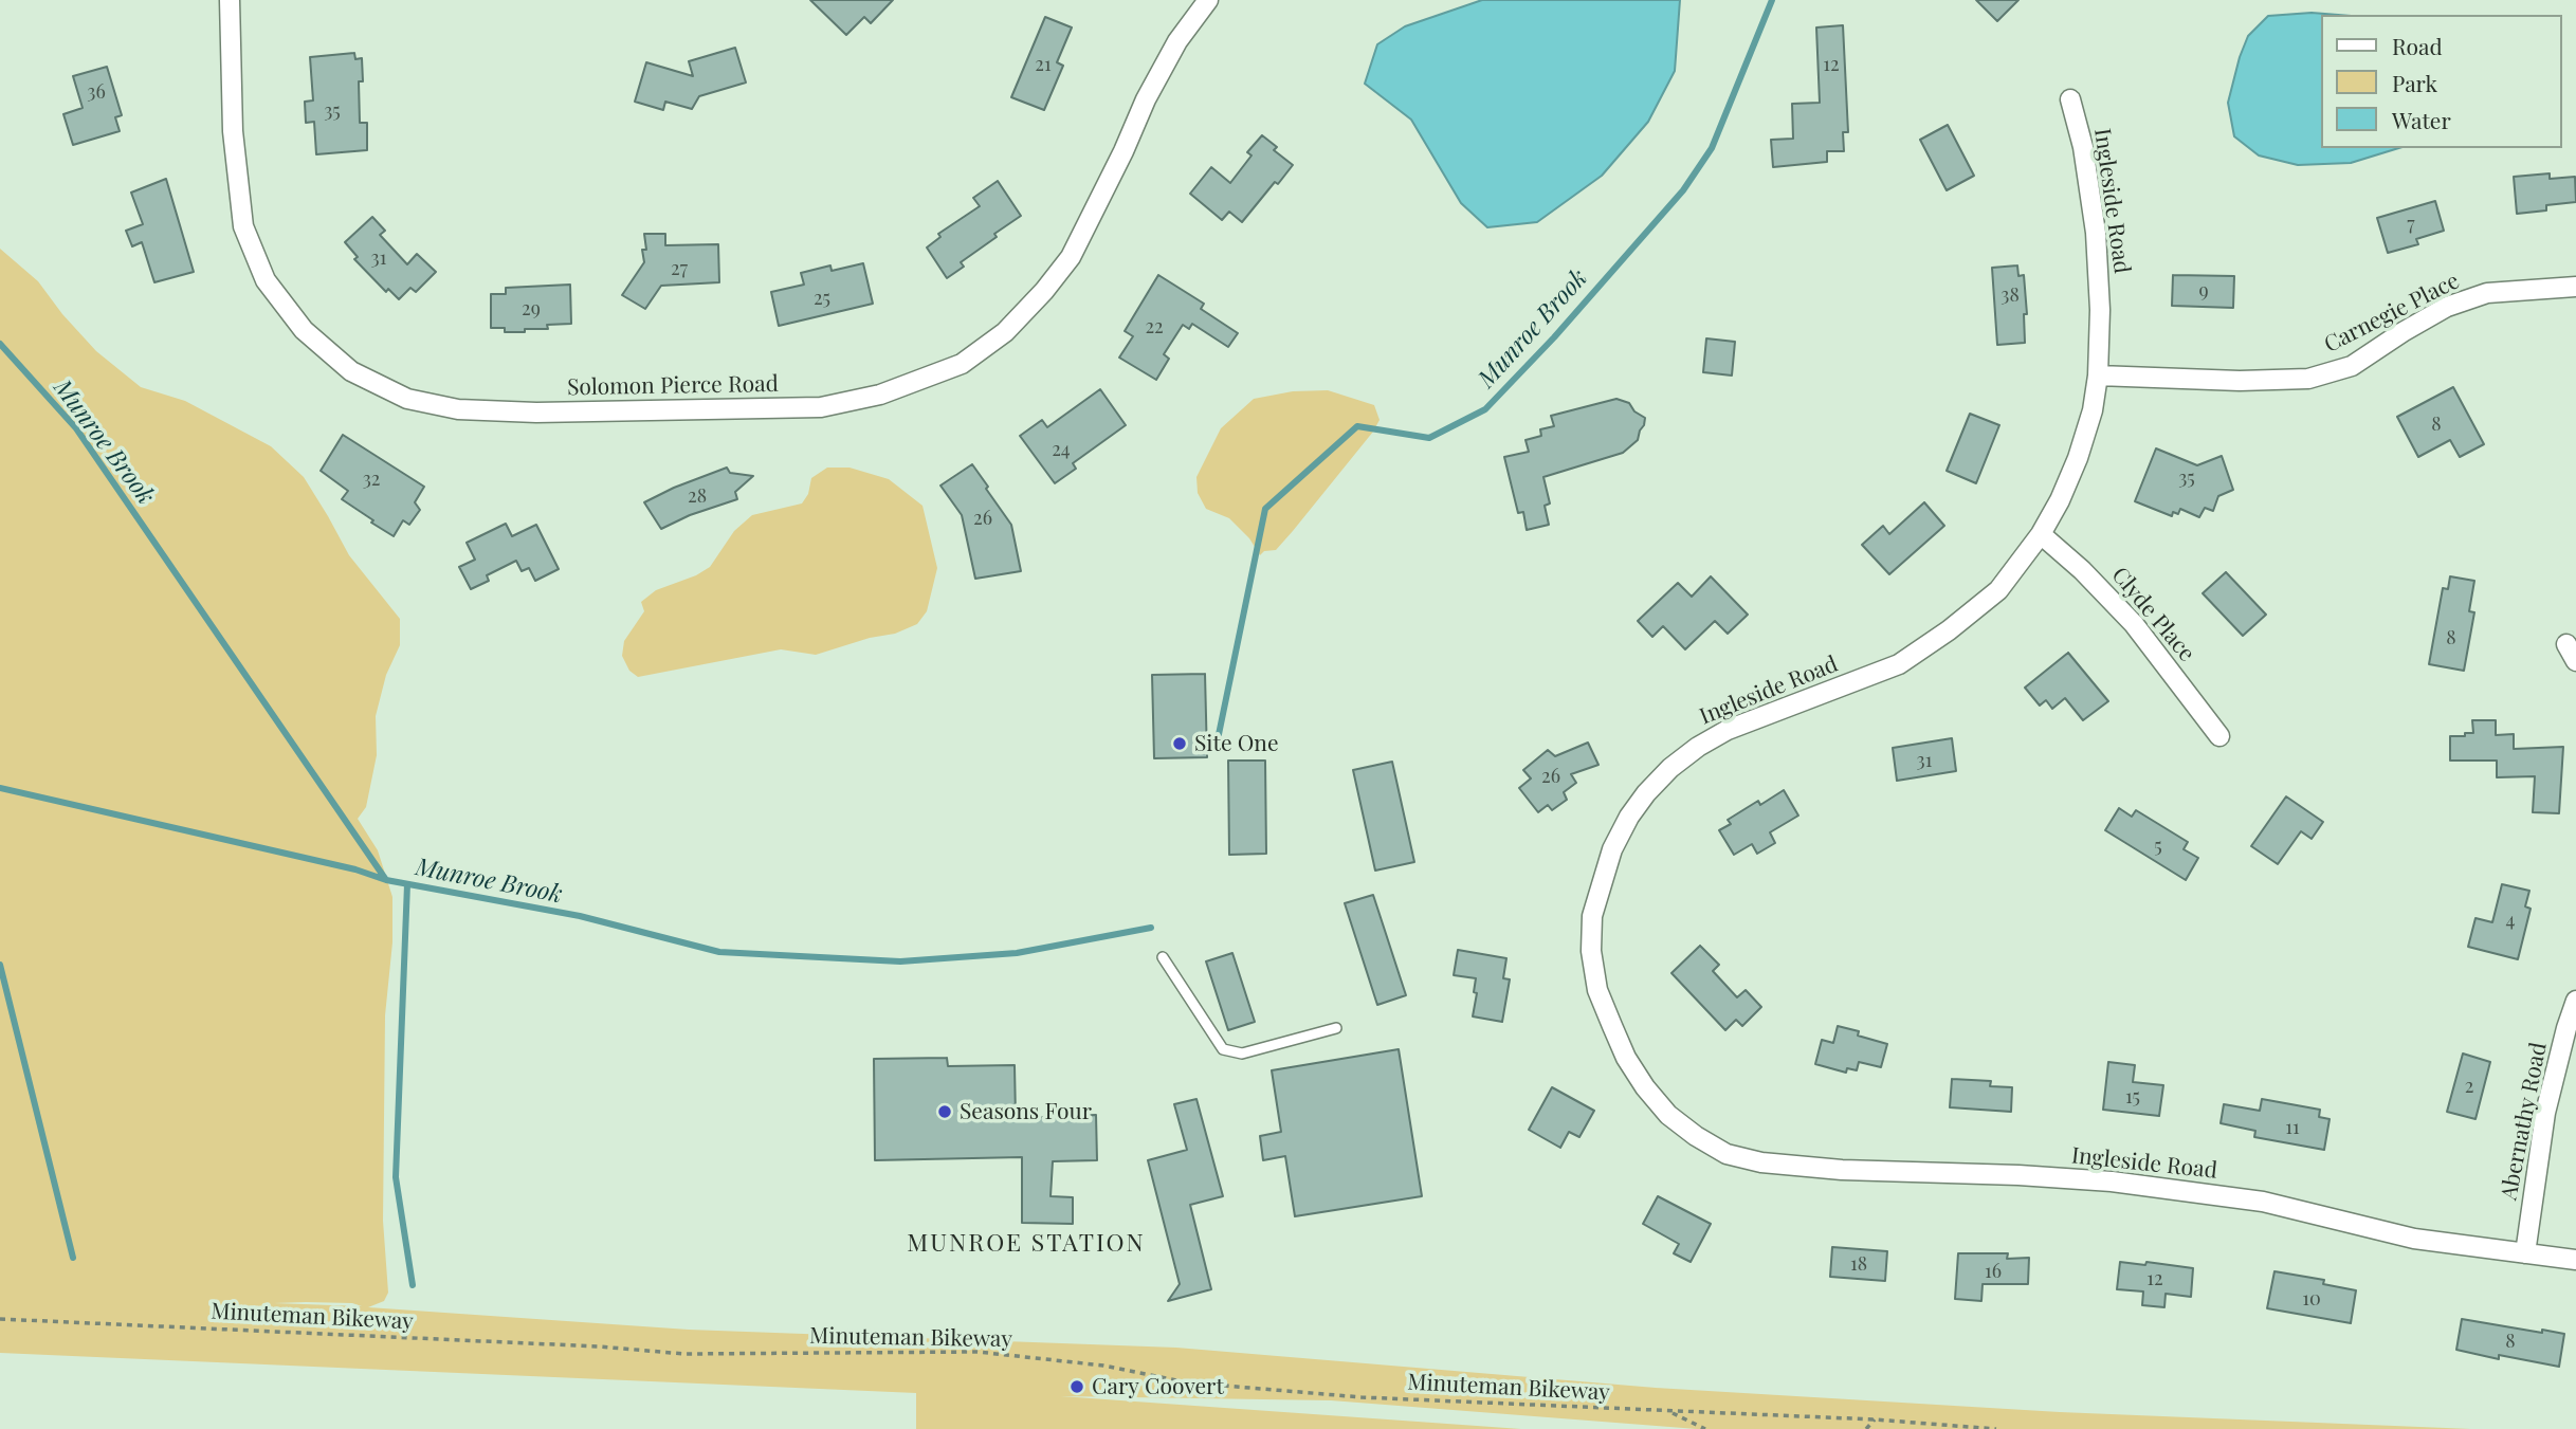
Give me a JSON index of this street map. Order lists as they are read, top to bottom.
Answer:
{
  "streets": {
    "street": [
      "Ingleside Road",
      "Carnegie Place",
      "Solomon Pierce Road",
      "Clyde Place",
      "Abernathy Road"
    ],
    "path": ["Minuteman Bikeway"]
  },
  "crossings": [
    ["Ingleside Road", "Carnegie Place"],
    ["Ingleside Road", "Clyde Place"],
    ["Ingleside Road", "Abernathy Road"]
  ],
  "districts": ["MUNROE STATION"],
  "water": ["Munroe Brook"],
  "places": ["Site One", "Seasons Four", "Cary Coovert"],
  "house_numbers": [
    "21",
    "12",
    "36",
    "35",
    "7",
    "31",
    "27",
    "9",
    "38",
    "25",
    "29",
    "22",
    "8",
    "24",
    "35",
    "32",
    "28",
    "26",
    "8",
    "31",
    "26",
    "5",
    "4",
    "2",
    "15",
    "11",
    "18",
    "16",
    "12",
    "10",
    "8"
  ],
  "legend": ["Road", "Park", "Water"]
}
